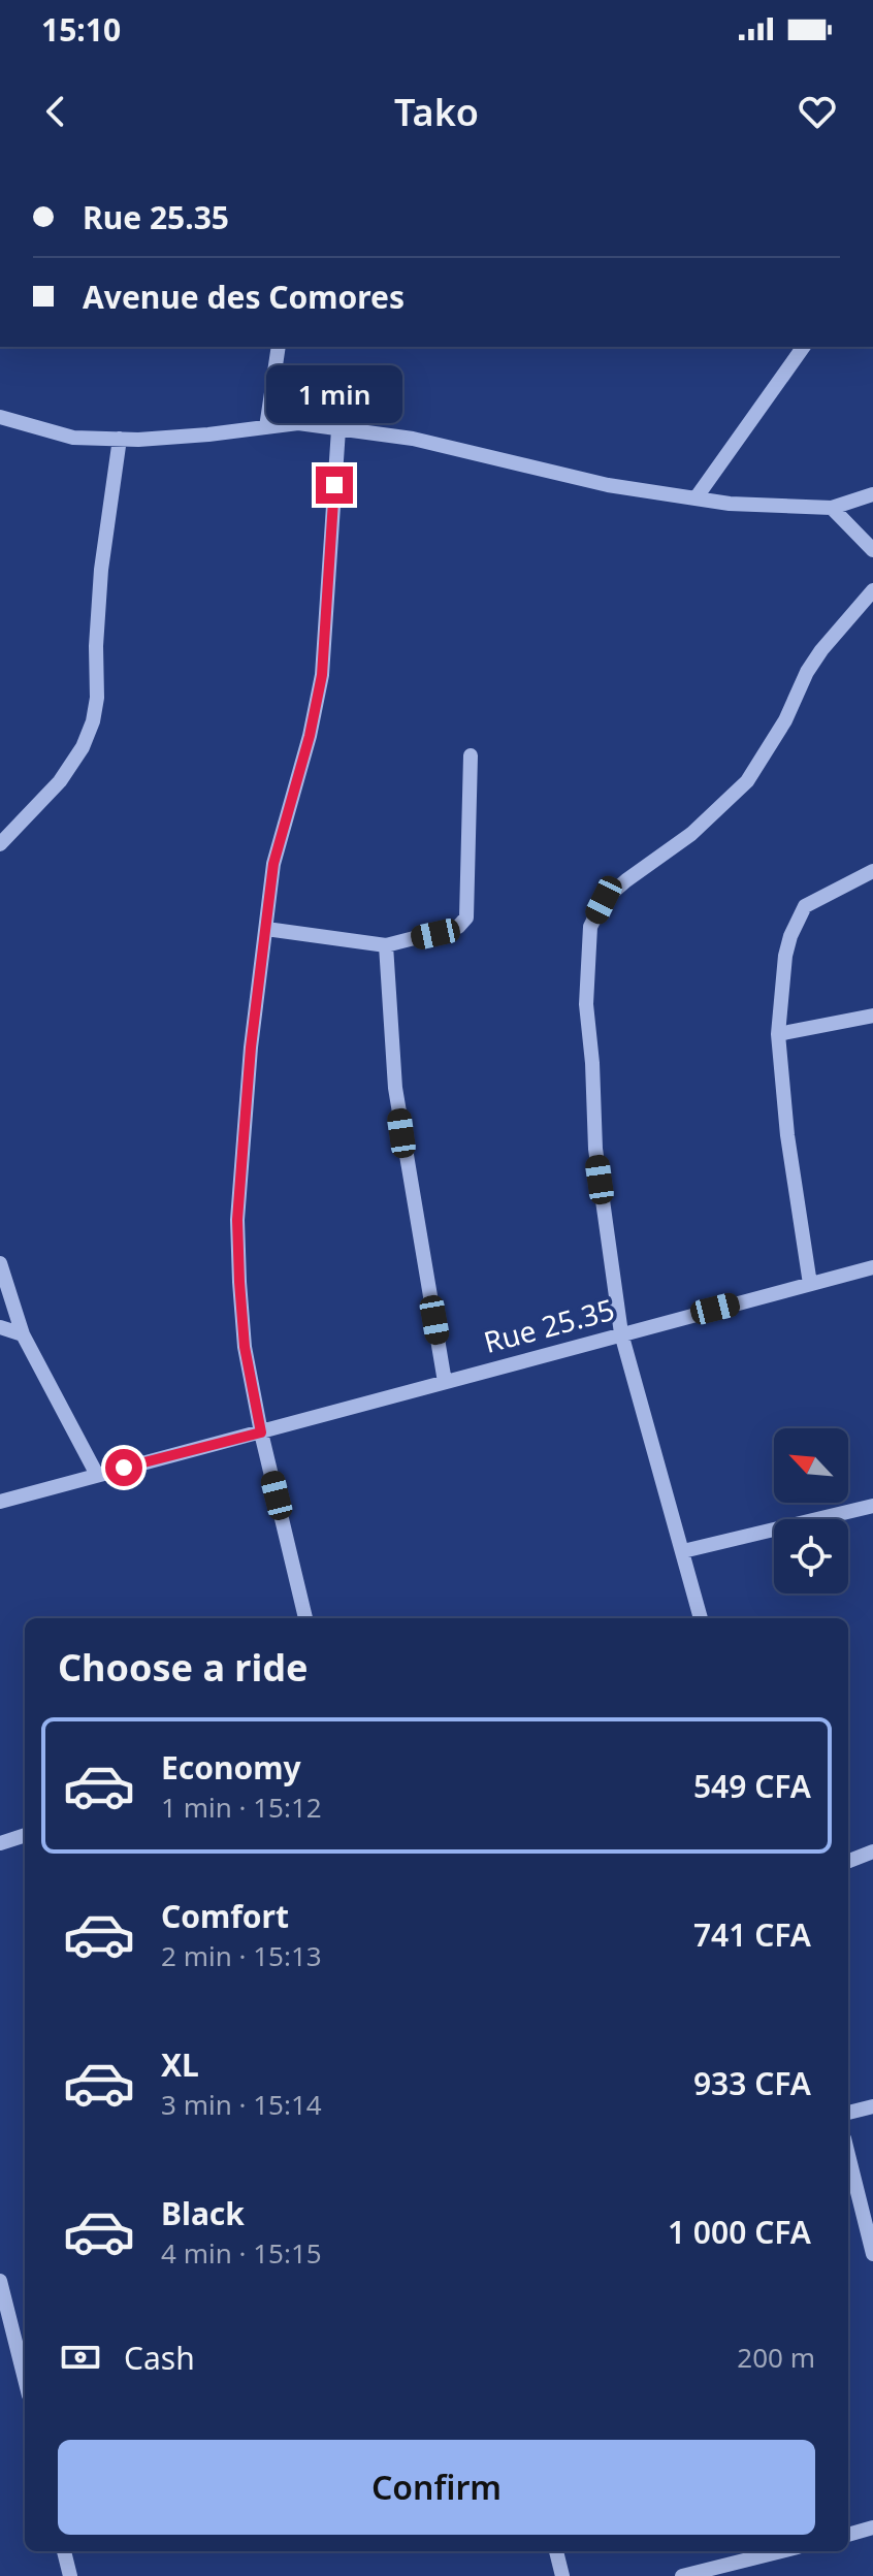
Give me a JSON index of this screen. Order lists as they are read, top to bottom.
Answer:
{
  "streets": {
    "street": ["Rue 25.35"]
  },
  "north": "top left",
  "page": {
    "status": "15:10",
    "header": "Tako",
    "banner": ["Rue 25.35", "Avenue des Comores"],
    "bubble": "1 min",
    "heading": "Choose a ride",
    "list": [
      {
        "name": "Economy",
        "note": "1 min · 15:12",
        "value": "549 CFA"
      },
      {
        "name": "Comfort",
        "note": "2 min · 15:13",
        "value": "741 CFA"
      },
      {
        "name": "XL",
        "note": "3 min · 15:14",
        "value": "933 CFA"
      },
      {
        "name": "Black",
        "note": "4 min · 15:15",
        "value": "1 000 CFA"
      }
    ],
    "pay": ["Cash", "200 m"],
    "buttons": "Confirm"
  }
}
